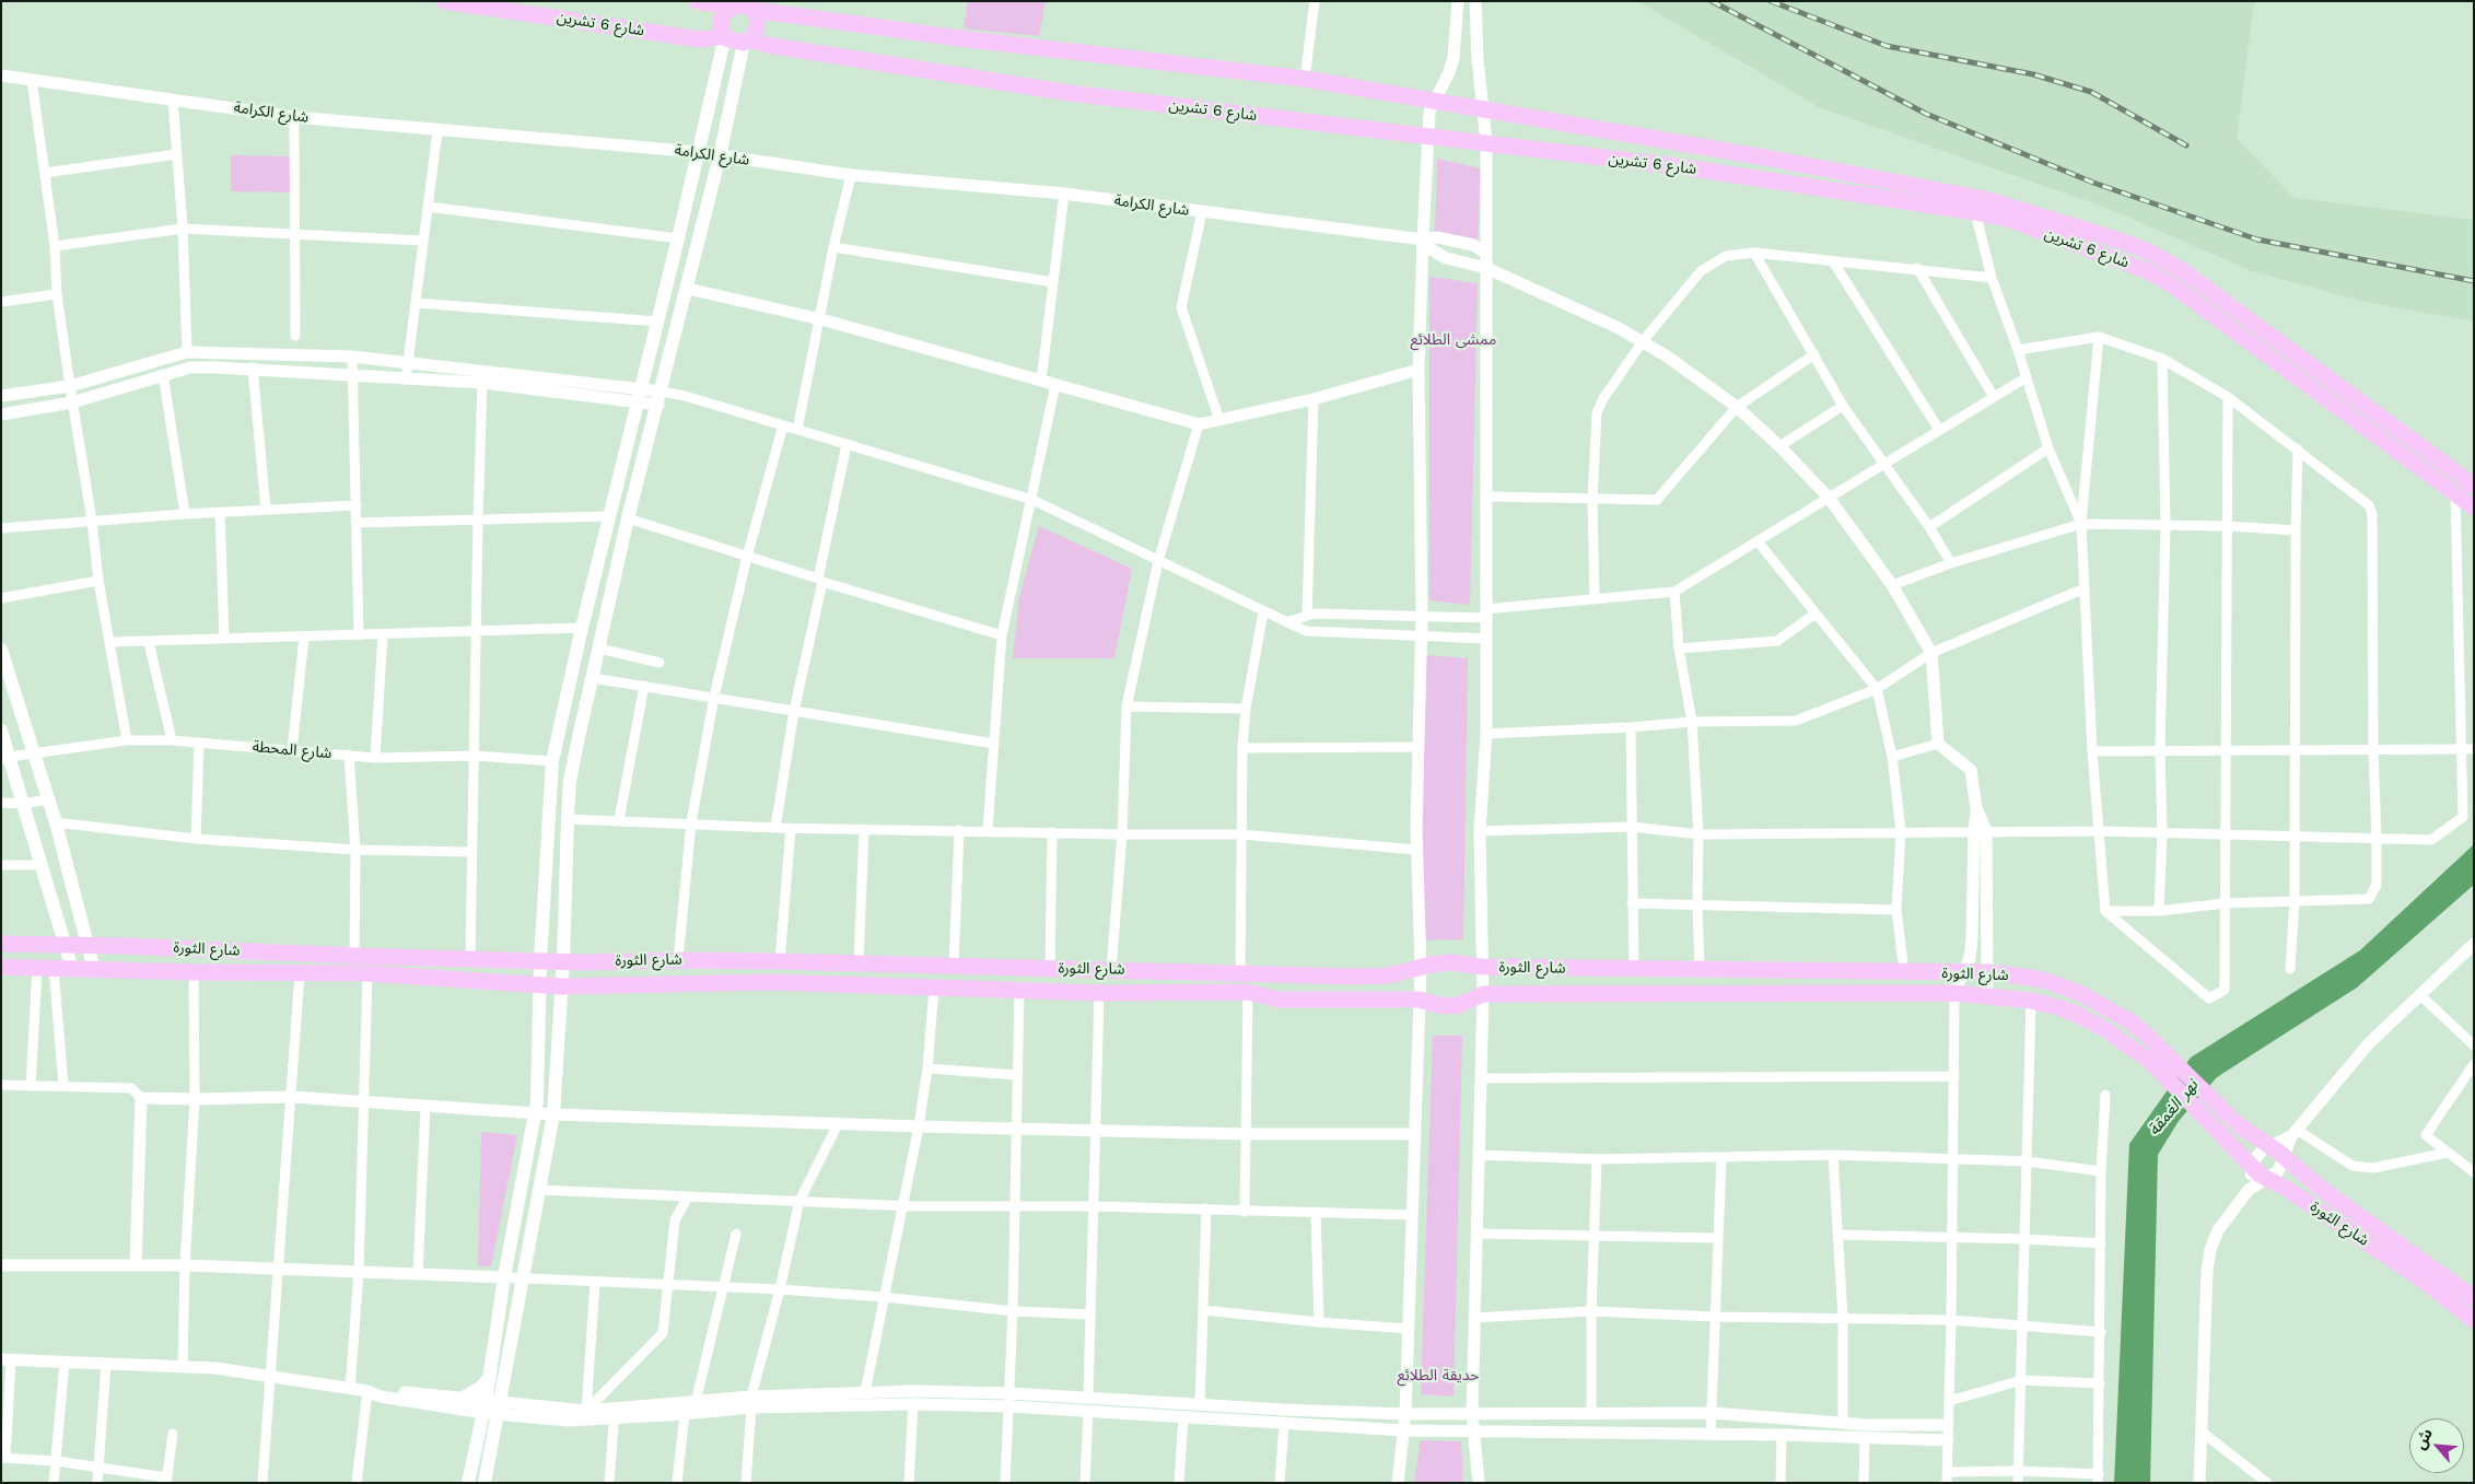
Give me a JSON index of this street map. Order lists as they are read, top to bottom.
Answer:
{
  "streets": {
    "main road": ["شارع 6 تشرين", "شارع الثورة"],
    "street": ["شارع الكرامة", "شارع المحطة"]
  },
  "water": ["نهر الغمقة"],
  "parks": ["ممشى الطلائع", "حديقة الطلائع"],
  "north": "top left"
}
